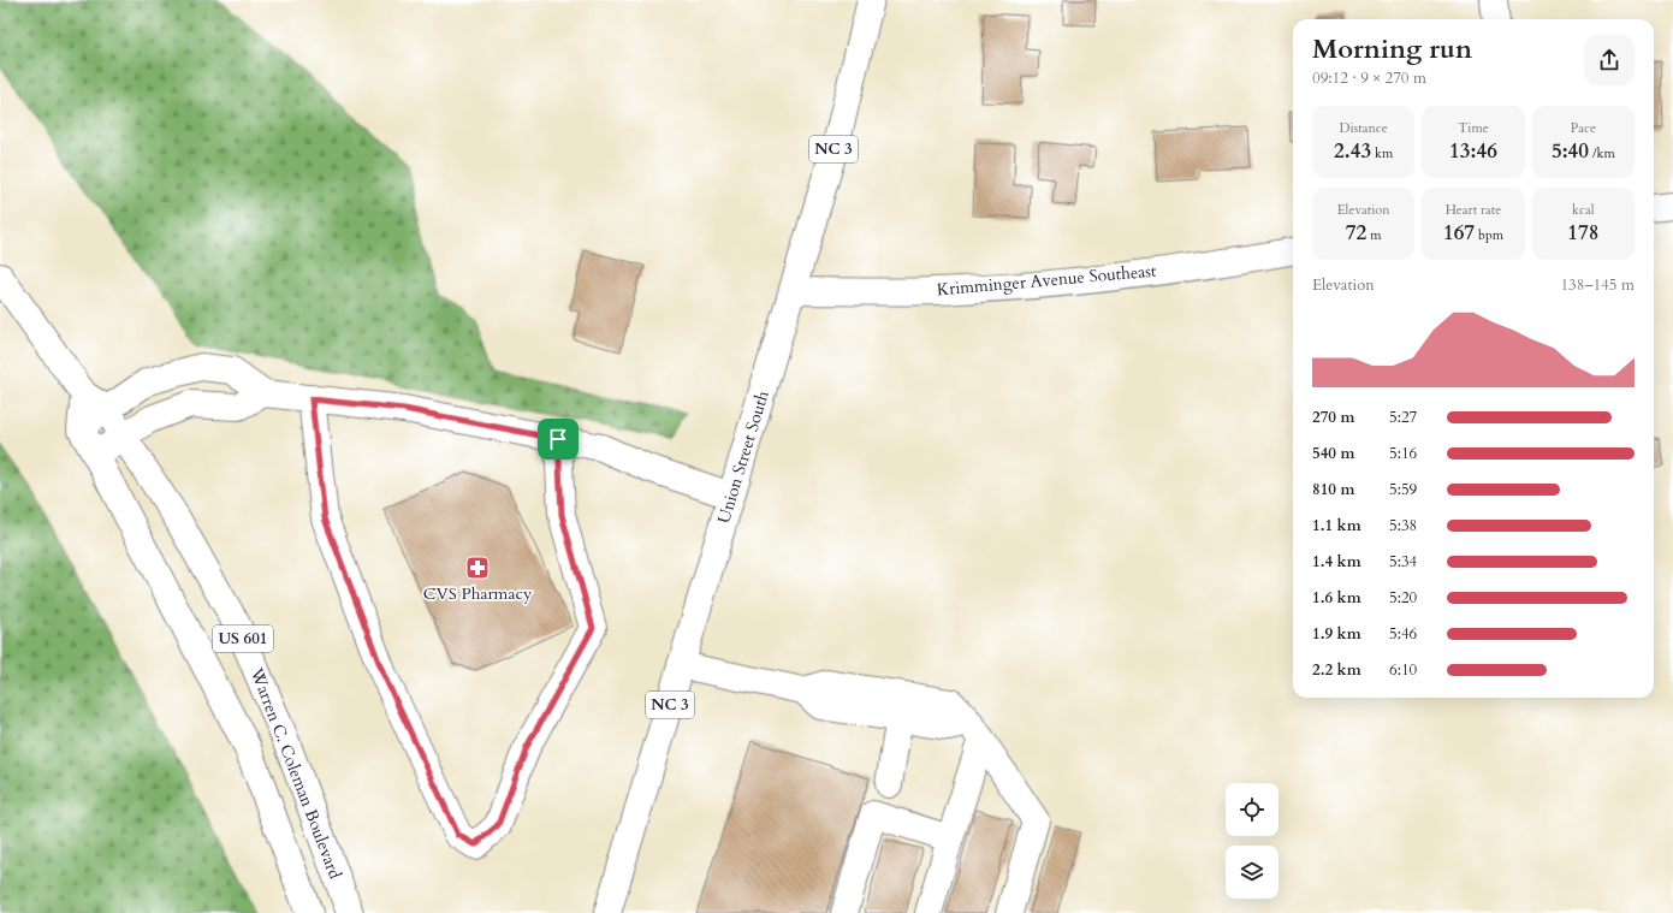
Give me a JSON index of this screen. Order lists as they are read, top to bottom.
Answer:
{
  "streets": {
    "main road": [
      "NC 3",
      "Krimminger Avenue Southeast",
      "Union Street South",
      "US 601",
      "Warren C. Coleman Boulevard"
    ]
  },
  "crossings": [
    ["Krimminger Avenue Southeast", "Union Street South"]
  ],
  "places": {
    "pharmacy": ["CVS Pharmacy"]
  },
  "page": {
    "heading": ["Morning run", "09:12 · 9 × 270 m"],
    "stats": [
      ["Distance", "2.43 km"],
      ["Time", "13:46"],
      ["Pace", "5:40 /km"],
      ["Elevation", "72 m"],
      ["Heart rate", "167 bpm"],
      ["kcal", "178"]
    ],
    "chart": ["Elevation", "138–145 m"],
    "list": [
      {
        "name": "270 m",
        "note": "5:27"
      },
      {
        "name": "540 m",
        "note": "5:16"
      },
      {
        "name": "810 m",
        "note": "5:59"
      },
      {
        "name": "1.1 km",
        "note": "5:38"
      },
      {
        "name": "1.4 km",
        "note": "5:34"
      },
      {
        "name": "1.6 km",
        "note": "5:20"
      },
      {
        "name": "1.9 km",
        "note": "5:46"
      },
      {
        "name": "2.2 km",
        "note": "6:10"
      }
    ]
  }
}
